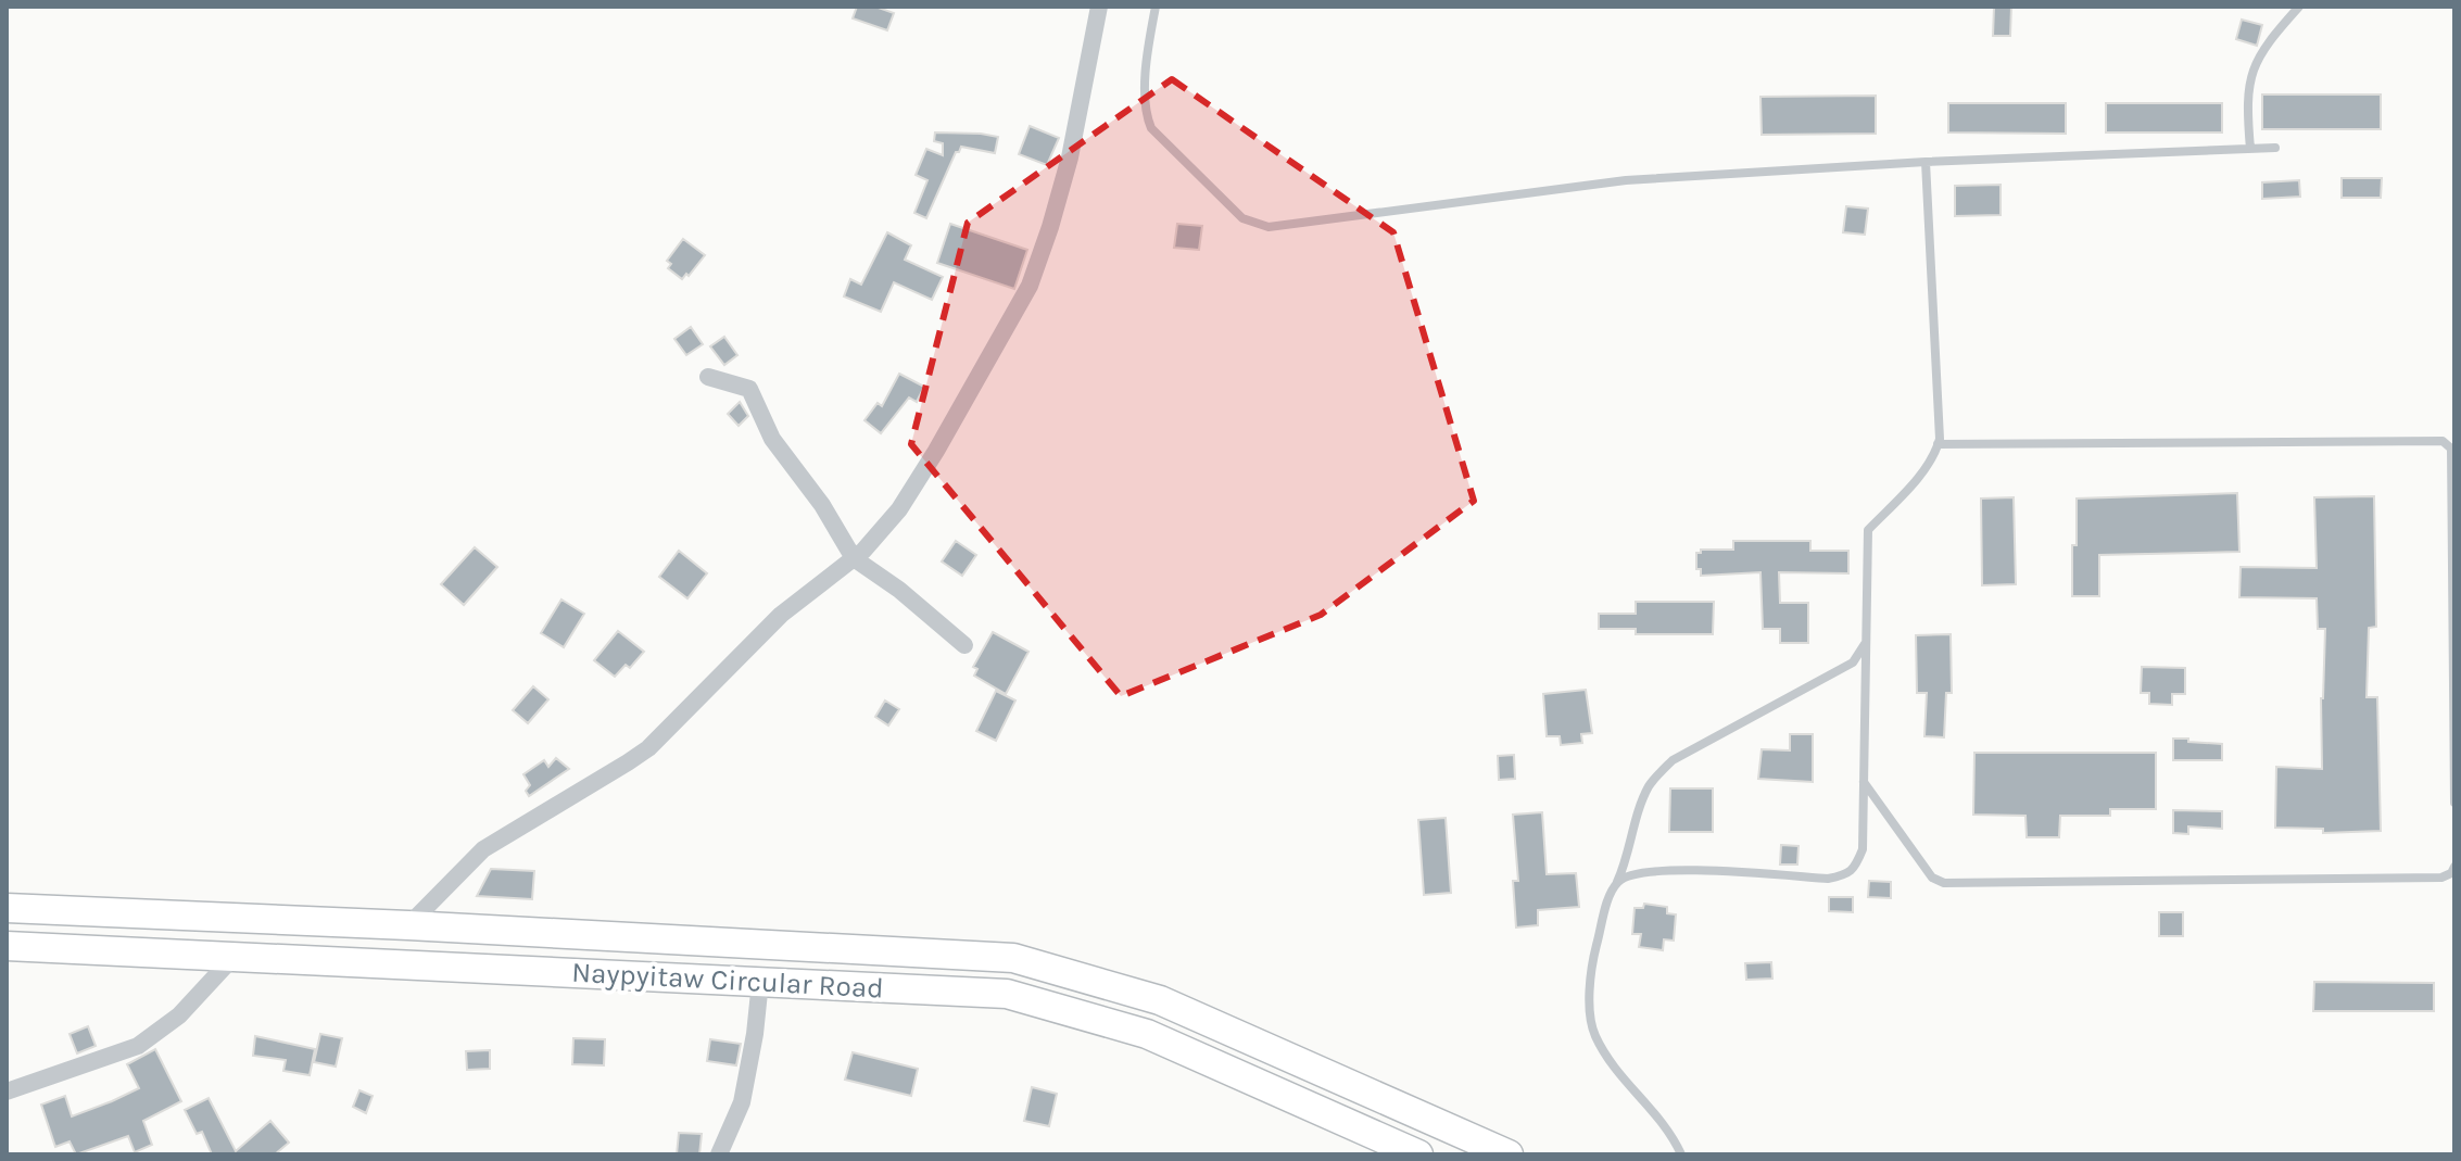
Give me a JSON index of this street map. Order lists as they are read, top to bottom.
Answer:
{
  "streets": {
    "main road": ["Naypyitaw Circular Road"]
  }
}
